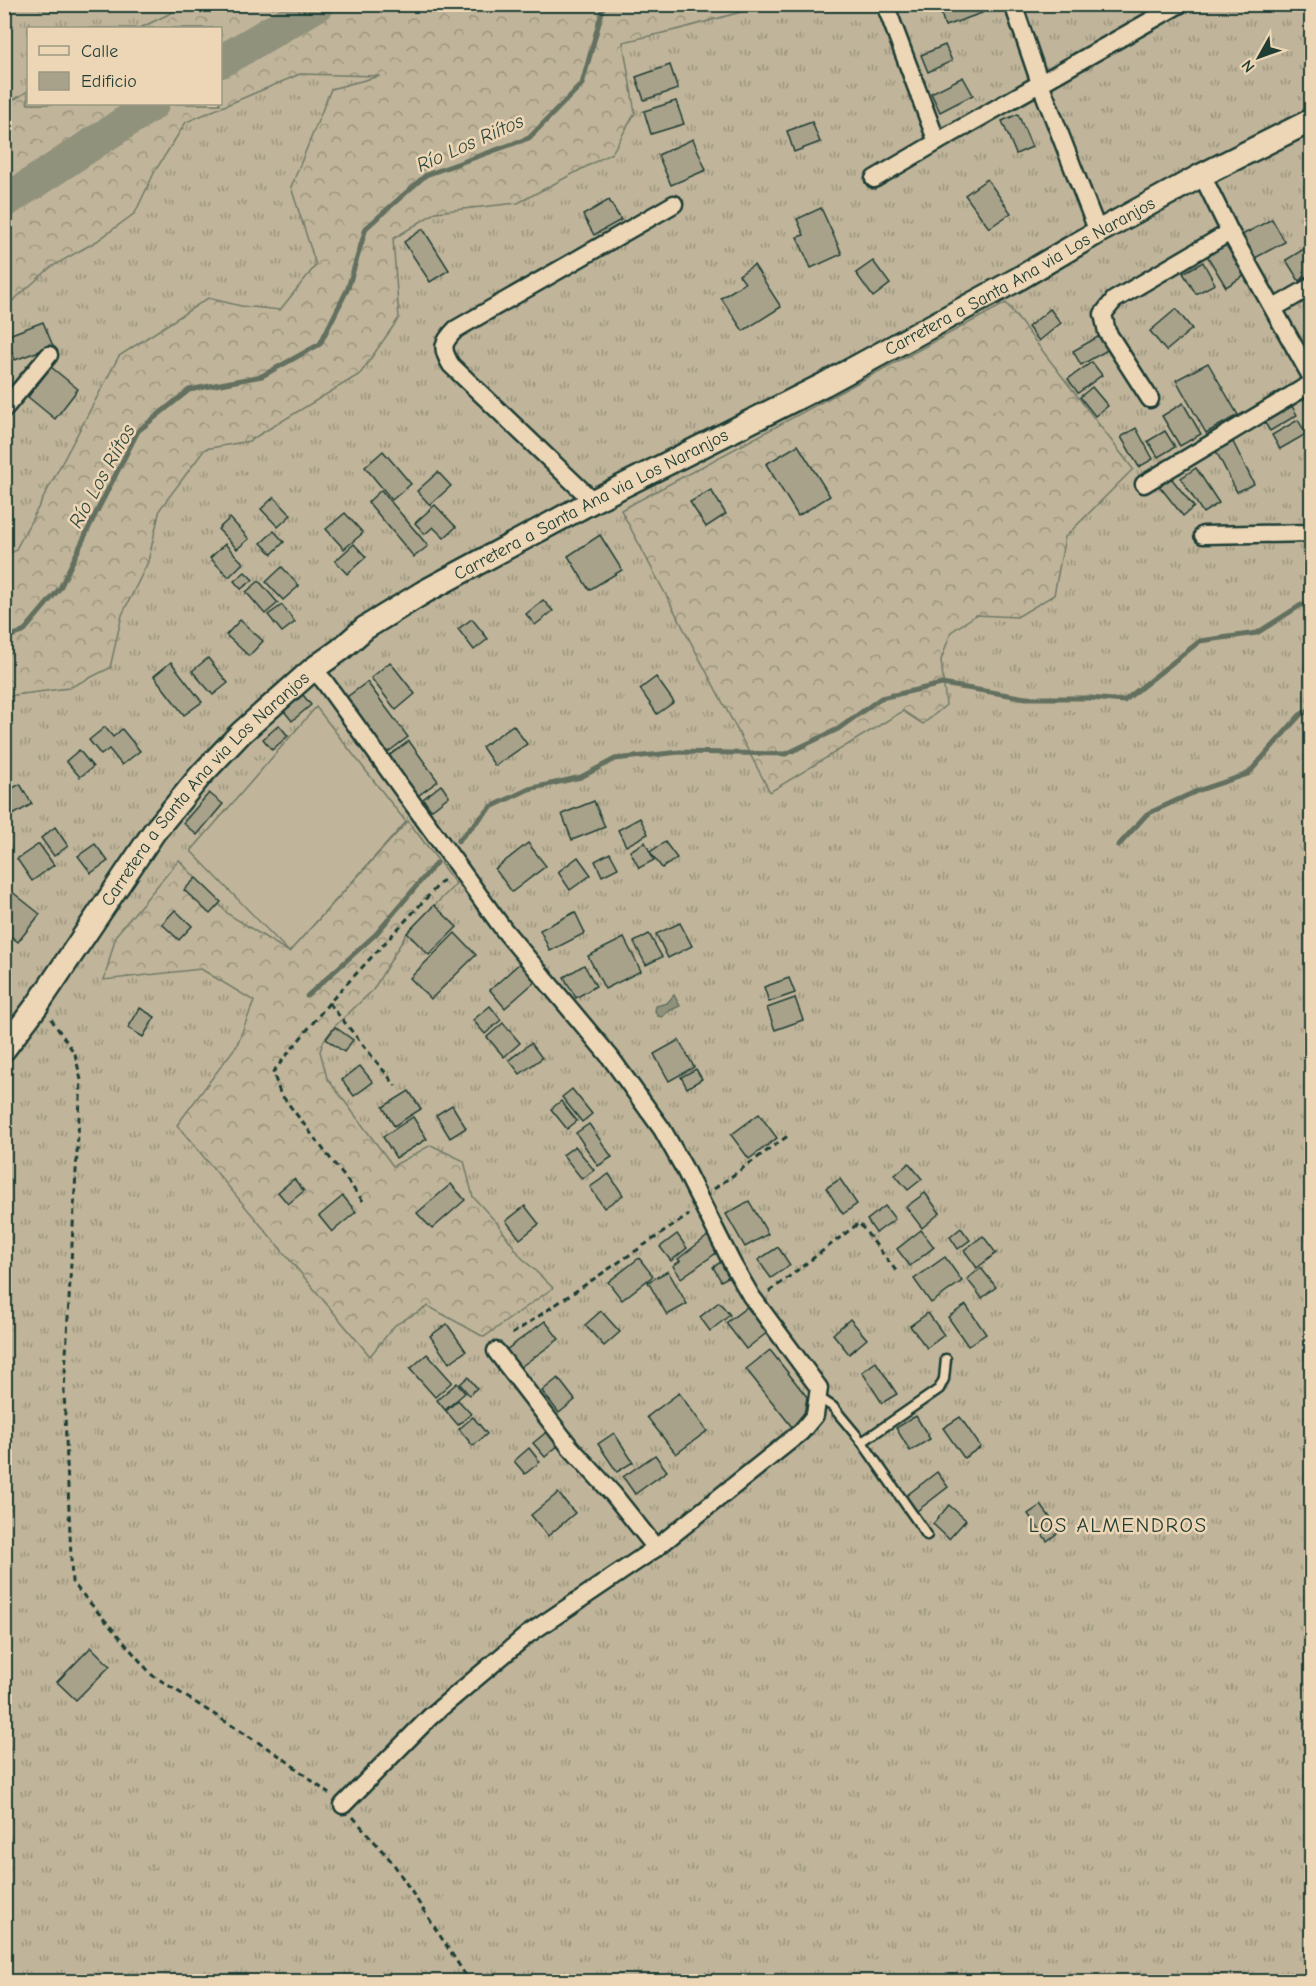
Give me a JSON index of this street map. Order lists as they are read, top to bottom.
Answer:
{
  "streets": {
    "main road": ["Carretera a Santa Ana via Los Naranjos"]
  },
  "districts": ["LOS ALMENDROS"],
  "water": ["Río Los Riítos"],
  "legend": ["Calle", "Edificio"],
  "north": "bottom left"
}
